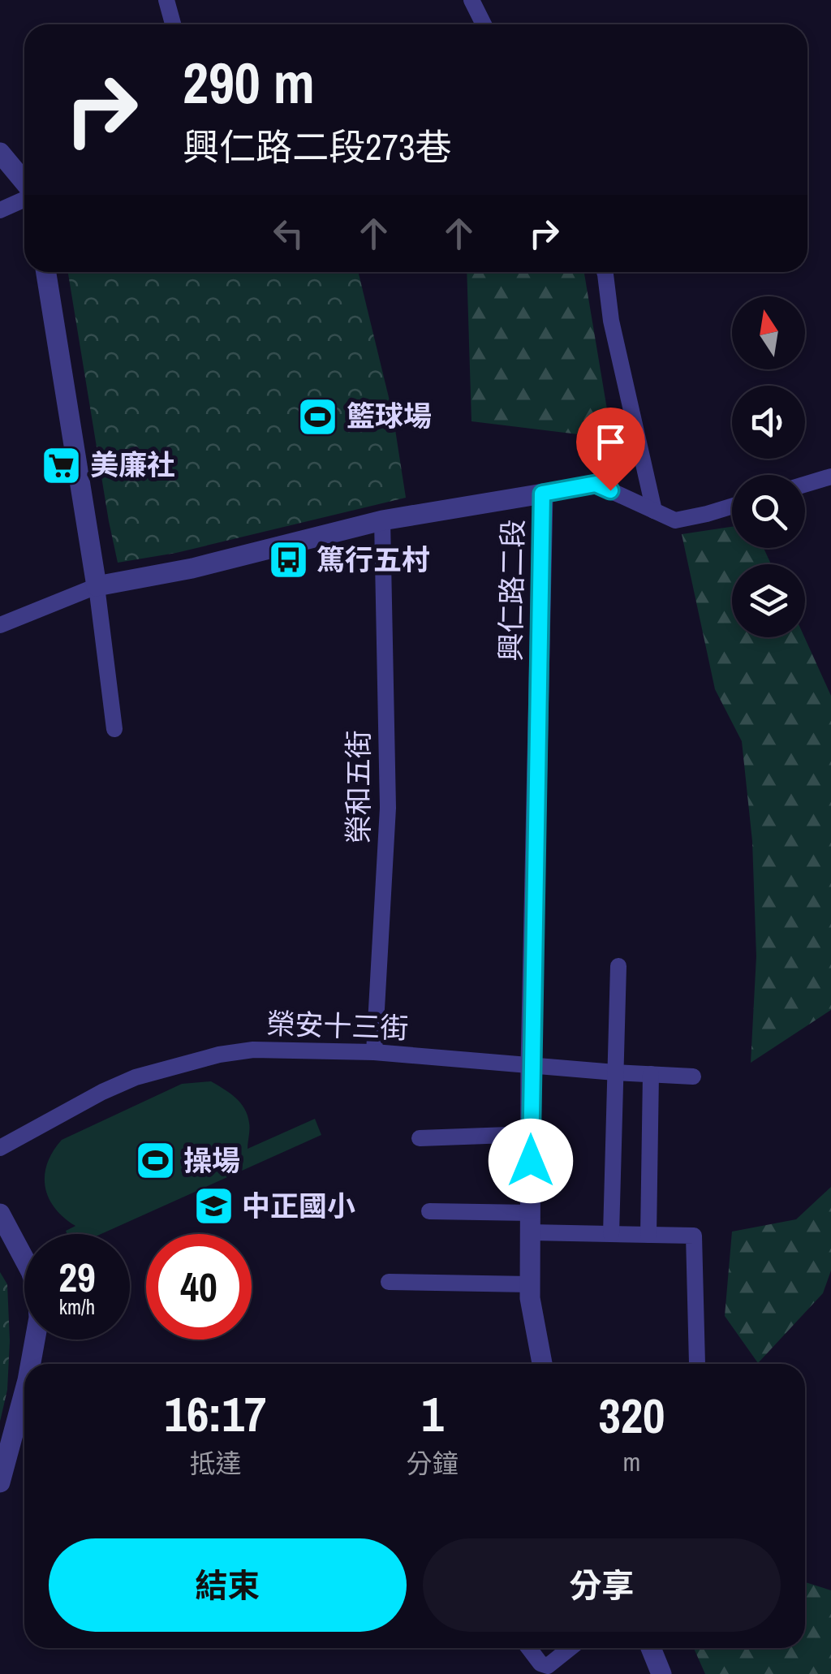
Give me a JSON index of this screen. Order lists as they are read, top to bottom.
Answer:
{
  "streets": {
    "street": ["興仁路二段", "榮和五街", "榮安十三街"]
  },
  "crossings": [
    ["興仁路二段", "榮和五街"],
    ["興仁路二段", "榮安十三街"],
    ["榮和五街", "榮安十三街"]
  ],
  "places": {
    "sports": ["籃球場", "操場"],
    "supermarket": ["美廉社"],
    "bus stop": ["篤行五村"],
    "school or university": ["中正國小"]
  },
  "north": "top",
  "page": {
    "turn": ["290 m", "興仁路二段273巷"],
    "speed": "29 km/h",
    "limit": "40",
    "eta": [
      "16:17",
      "抵達",
      "1",
      "分鐘",
      "320",
      "m"
    ],
    "buttons": ["結束", "分享"]
  }
}
